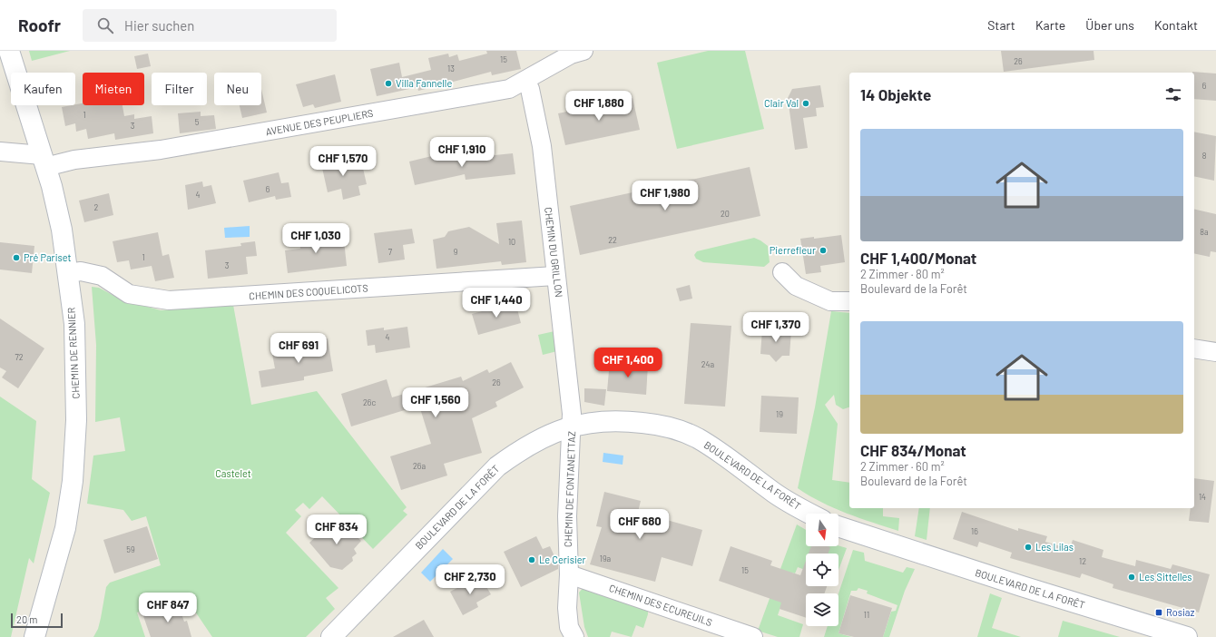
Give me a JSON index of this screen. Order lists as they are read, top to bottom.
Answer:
{
  "streets": {
    "street": [
      "AVENUE DES PEUPLIERS",
      "CHEMIN DU GRILLON",
      "CHEMIN DES COQUELICOTS",
      "CHEMIN DE RENNIER",
      "BOULEVARD DE LA FORÊT",
      "CHEMIN DE FONTANETTAZ",
      "CHEMIN DES ECUREUILS"
    ]
  },
  "crossings": [
    ["AVENUE DES PEUPLIERS", "CHEMIN DU GRILLON"],
    ["AVENUE DES PEUPLIERS", "CHEMIN DE RENNIER"],
    ["CHEMIN DU GRILLON", "CHEMIN DES COQUELICOTS"],
    ["CHEMIN DU GRILLON", "BOULEVARD DE LA FORÊT"],
    ["CHEMIN DU GRILLON", "CHEMIN DE FONTANETTAZ"],
    ["CHEMIN DES COQUELICOTS", "CHEMIN DE RENNIER"],
    ["BOULEVARD DE LA FORÊT", "CHEMIN DE FONTANETTAZ"],
    ["CHEMIN DE FONTANETTAZ", "CHEMIN DES ECUREUILS"]
  ],
  "parks": ["Castelet"],
  "places": {
    "other": [
      "Villa Fannelle",
      "Clair Val",
      "Pierrefleur",
      "Pré Pariset",
      "Les Lilas",
      "Le Cerisier",
      "Les Sittelles"
    ],
    "transit": ["Rosiaz"]
  },
  "house_numbers": [
    "15",
    "26",
    "13",
    "6",
    "1",
    "5",
    "3",
    "8",
    "6",
    "4",
    "2",
    "20",
    "8a",
    "22",
    "10",
    "7",
    "9",
    "1",
    "3",
    "4",
    "72",
    "24a",
    "26",
    "26c",
    "19",
    "26a",
    "14",
    "16",
    "59",
    "19a",
    "12",
    "15",
    "11"
  ],
  "scale_bar": "20 m",
  "north": "bottom",
  "page": {
    "header": "Roofr",
    "search": "Hier suchen",
    "nav": [
      "Start",
      "Karte",
      "Über uns",
      "Kontakt"
    ],
    "chip": [
      "Kaufen",
      "Mieten",
      "Filter",
      "Neu"
    ],
    "heading": "14 Objekte",
    "price": [
      "CHF 1,880",
      "CHF 1,910",
      "CHF 1,570",
      "CHF 1,980",
      "CHF 1,030",
      "CHF 1,440",
      "CHF 1,370",
      "CHF 691",
      "CHF 1,400",
      "CHF 1,560",
      "CHF 680",
      "CHF 834",
      "CHF 2,730",
      "CHF 847"
    ],
    "list": [
      {
        "name": "CHF 1,400/Monat",
        "note": "2 Zimmer · 80 m² · Boulevard de la Forêt"
      },
      {
        "name": "CHF 834/Monat",
        "note": "2 Zimmer · 60 m² · Boulevard de la Forêt"
      }
    ],
    "scale": "20 m"
  }
}
